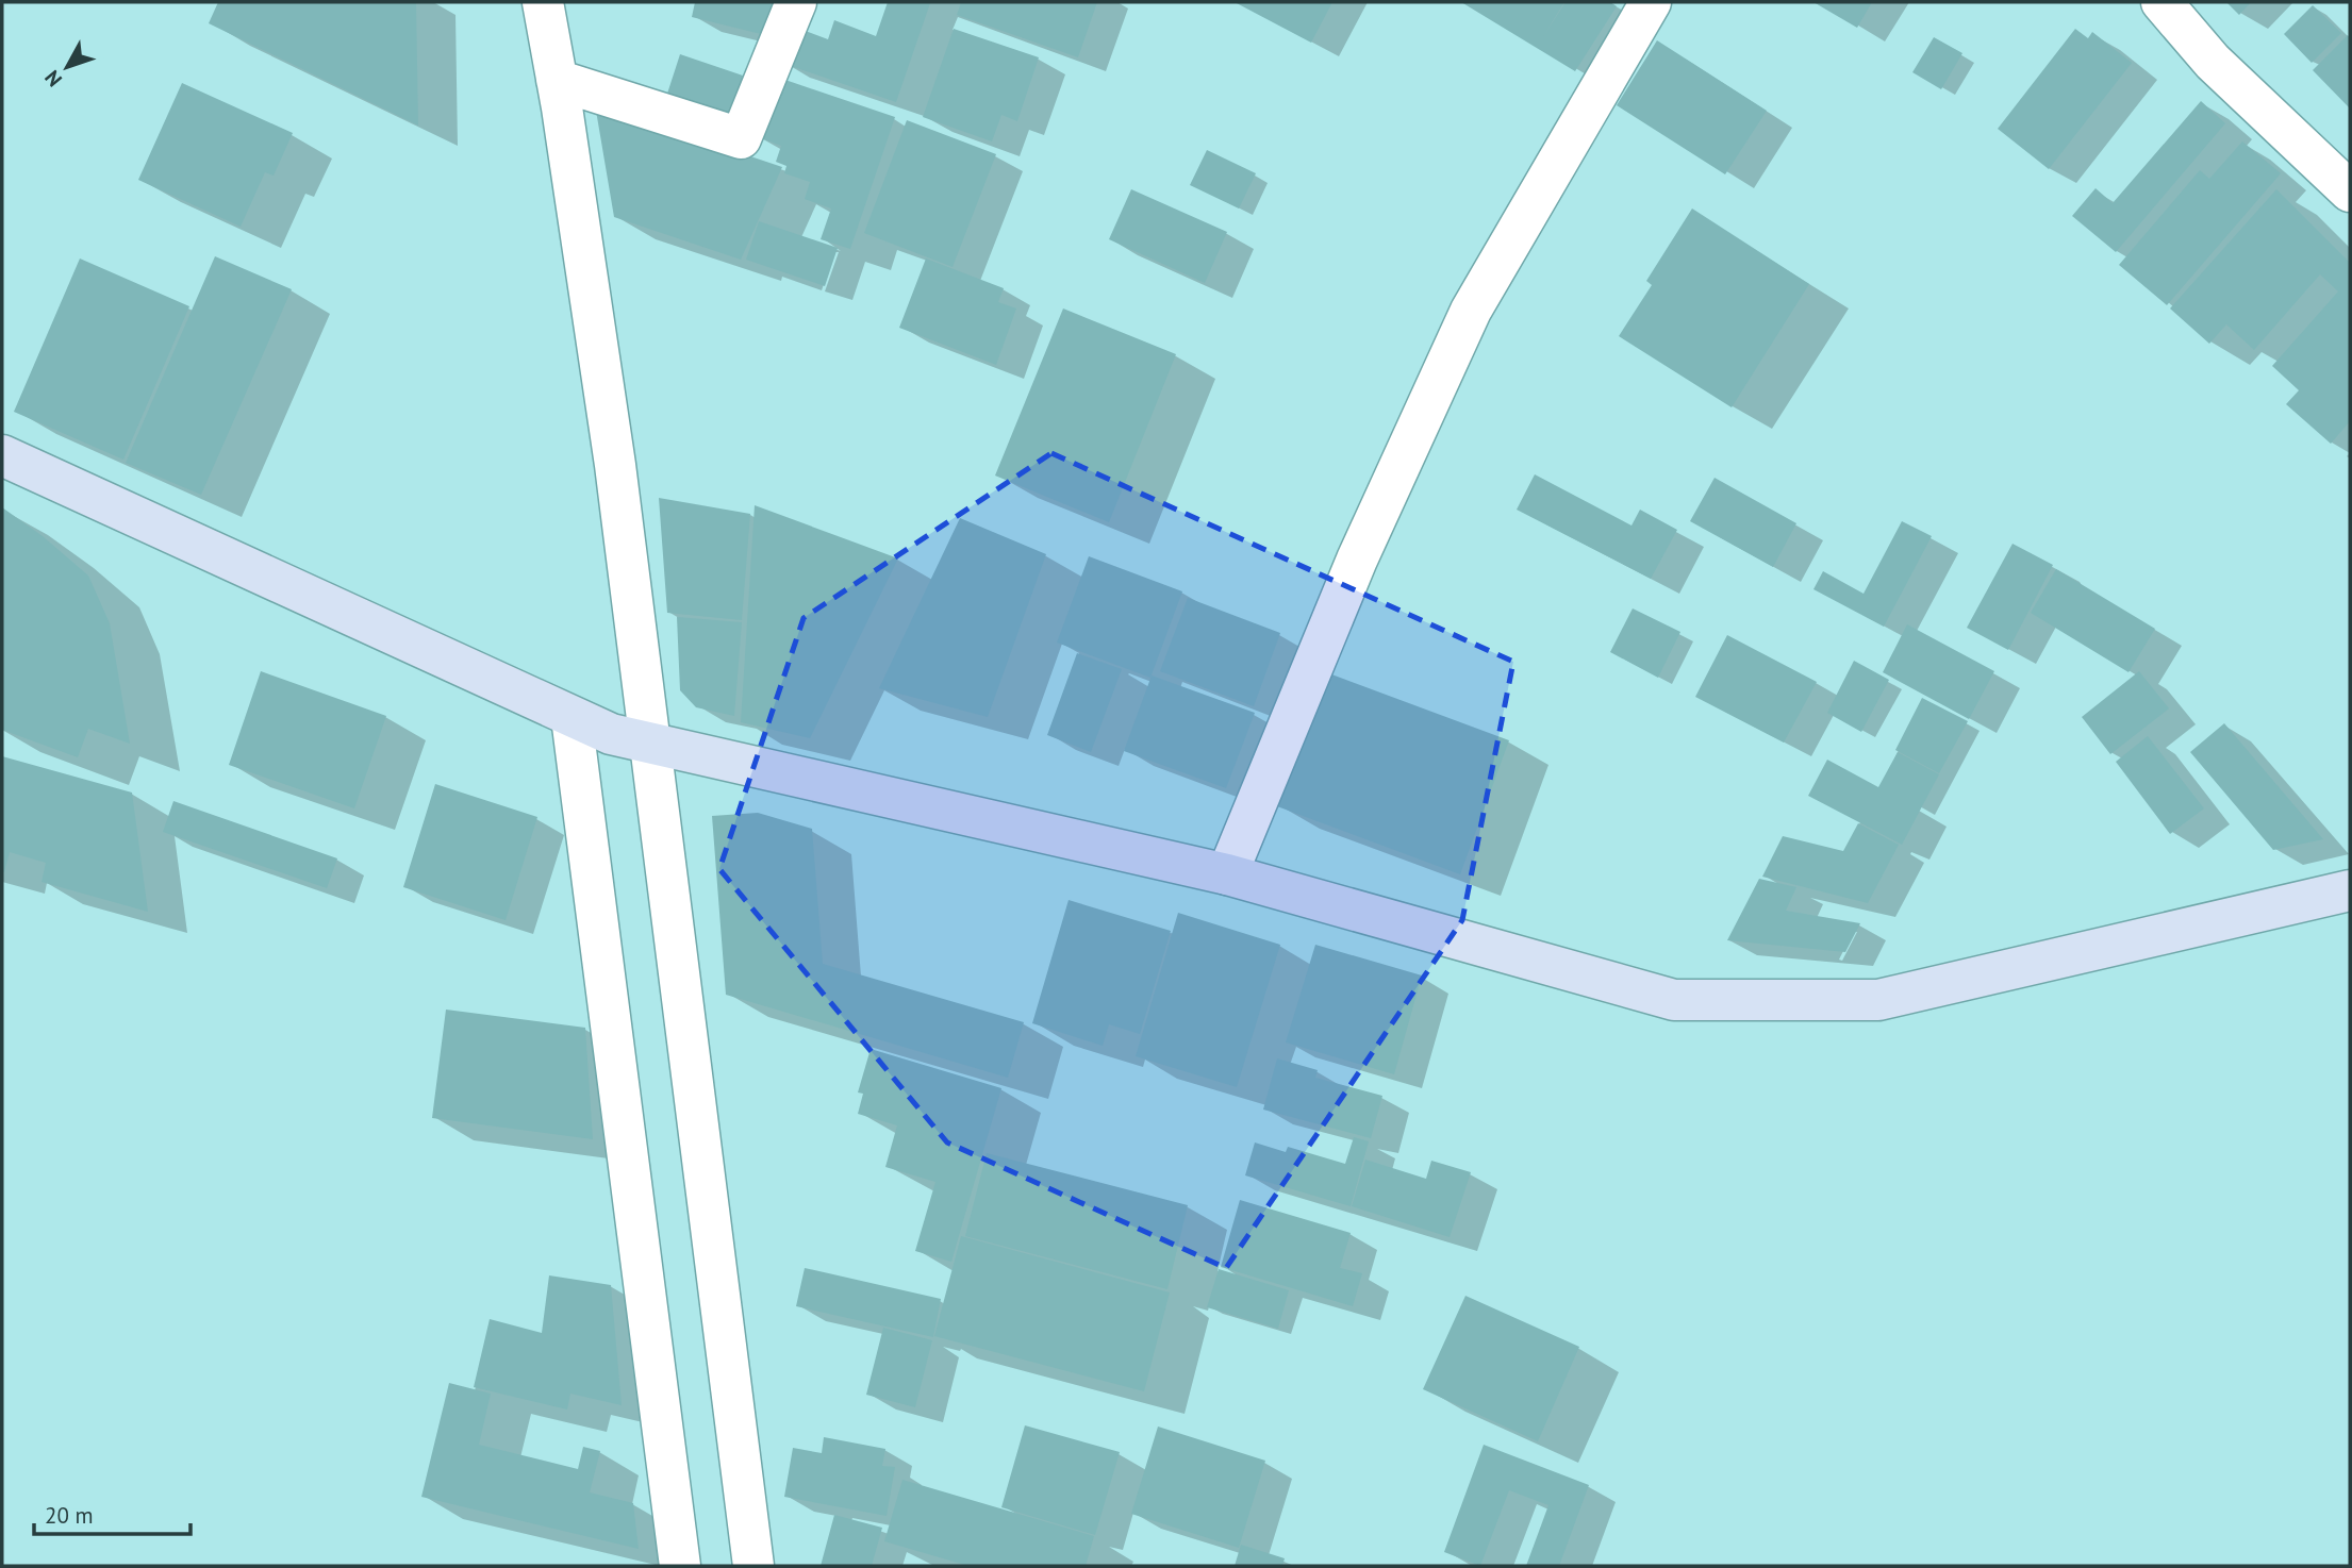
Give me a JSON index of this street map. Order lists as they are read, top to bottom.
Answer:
{
  "scale_bar": "20 m",
  "north": "bottom left"
}
